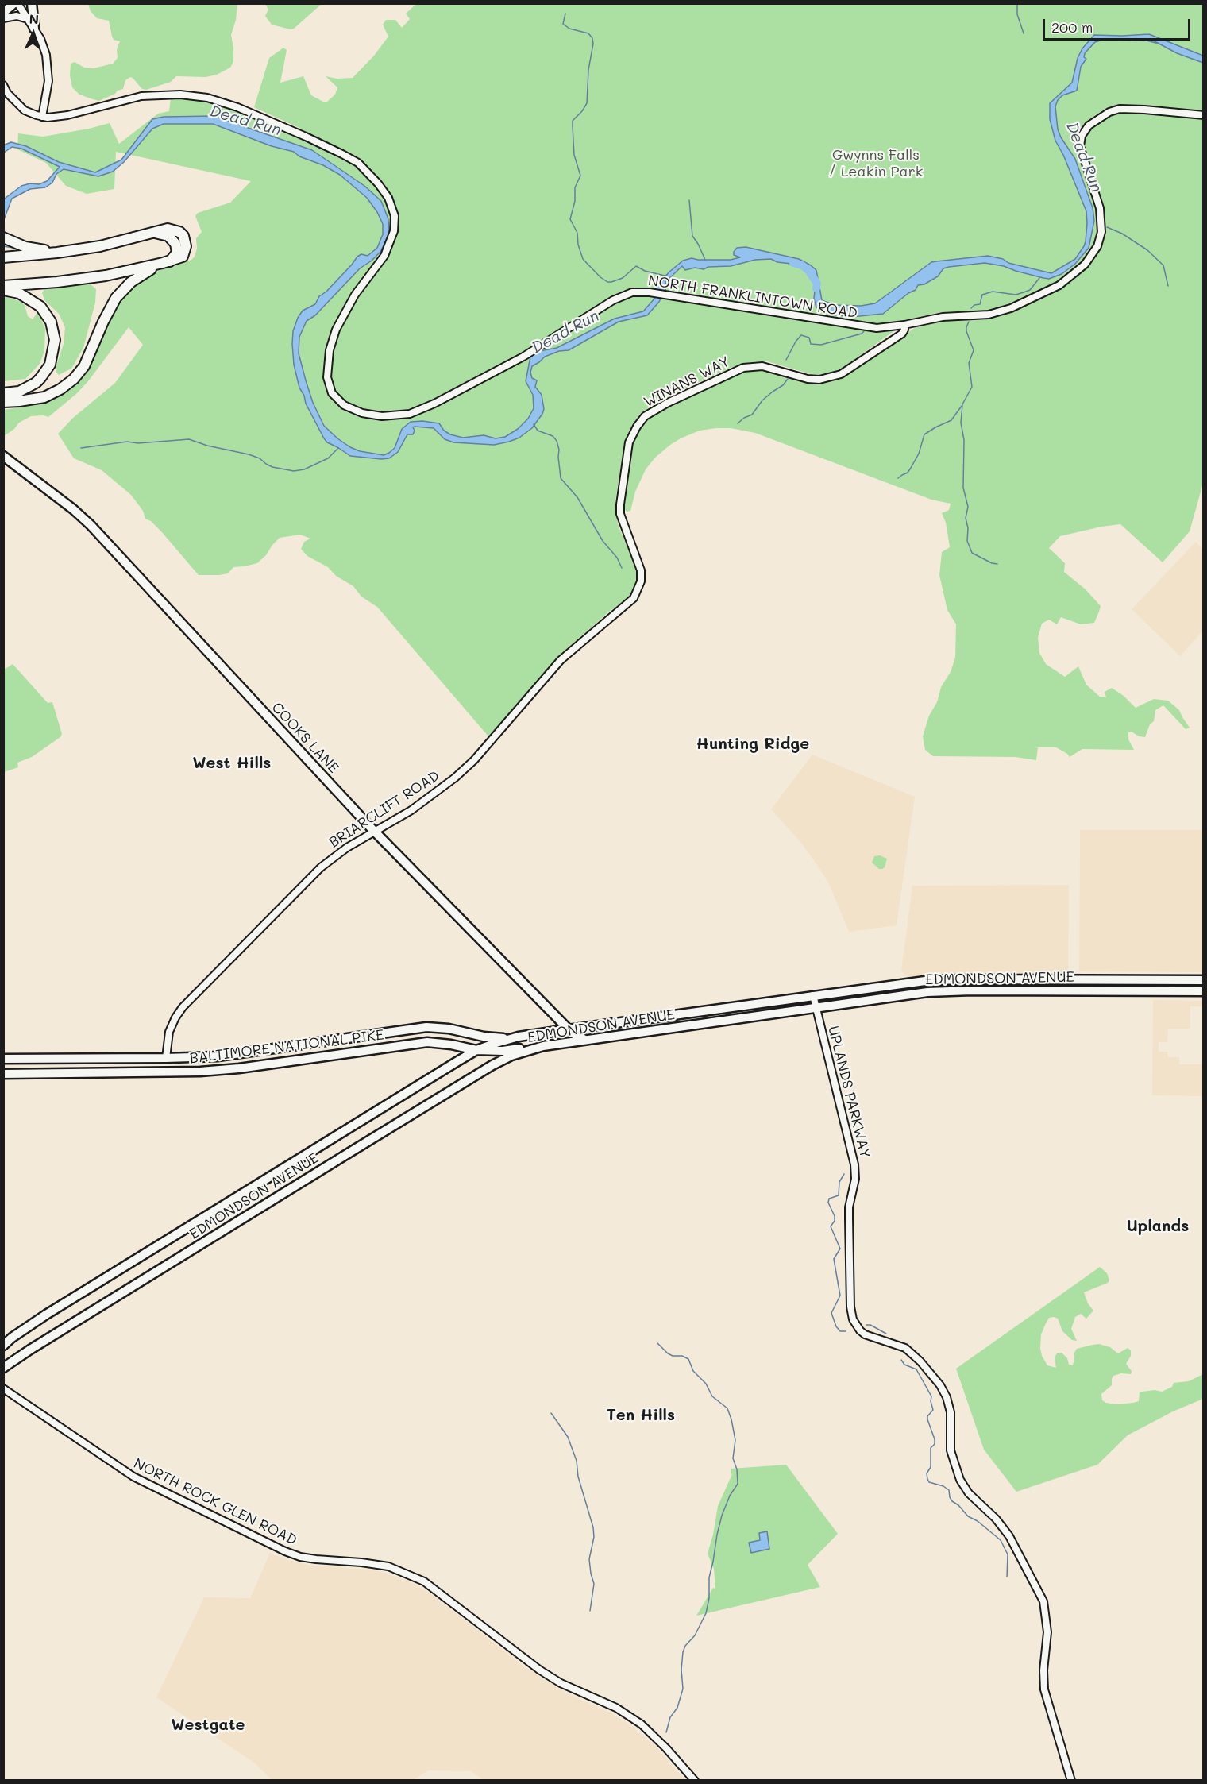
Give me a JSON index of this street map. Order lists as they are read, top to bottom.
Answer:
{
  "streets": {
    "main road": ["COOKS LANE", "EDMONDSON AVENUE", "BALTIMORE NATIONAL PIKE"],
    "street": [
      "NORTH FRANKLINTOWN ROAD",
      "WINANS WAY",
      "BRIARCLIFT ROAD",
      "UPLANDS PARKWAY",
      "NORTH ROCK GLEN ROAD"
    ]
  },
  "crossings": [
    ["NORTH FRANKLINTOWN ROAD", "WINANS WAY"],
    ["WINANS WAY", "BRIARCLIFT ROAD"],
    ["COOKS LANE", "BRIARCLIFT ROAD"],
    ["COOKS LANE", "EDMONDSON AVENUE"],
    ["BRIARCLIFT ROAD", "BALTIMORE NATIONAL PIKE"],
    ["EDMONDSON AVENUE", "BALTIMORE NATIONAL PIKE"],
    ["EDMONDSON AVENUE", "UPLANDS PARKWAY"]
  ],
  "districts": [
    "Hunting Ridge",
    "West Hills",
    "Uplands",
    "Ten Hills",
    "Westgate"
  ],
  "water": ["Dead Run"],
  "parks": ["Gwynns Falls / Leakin Park"],
  "scale_bar": "200 m",
  "north": "top"
}
